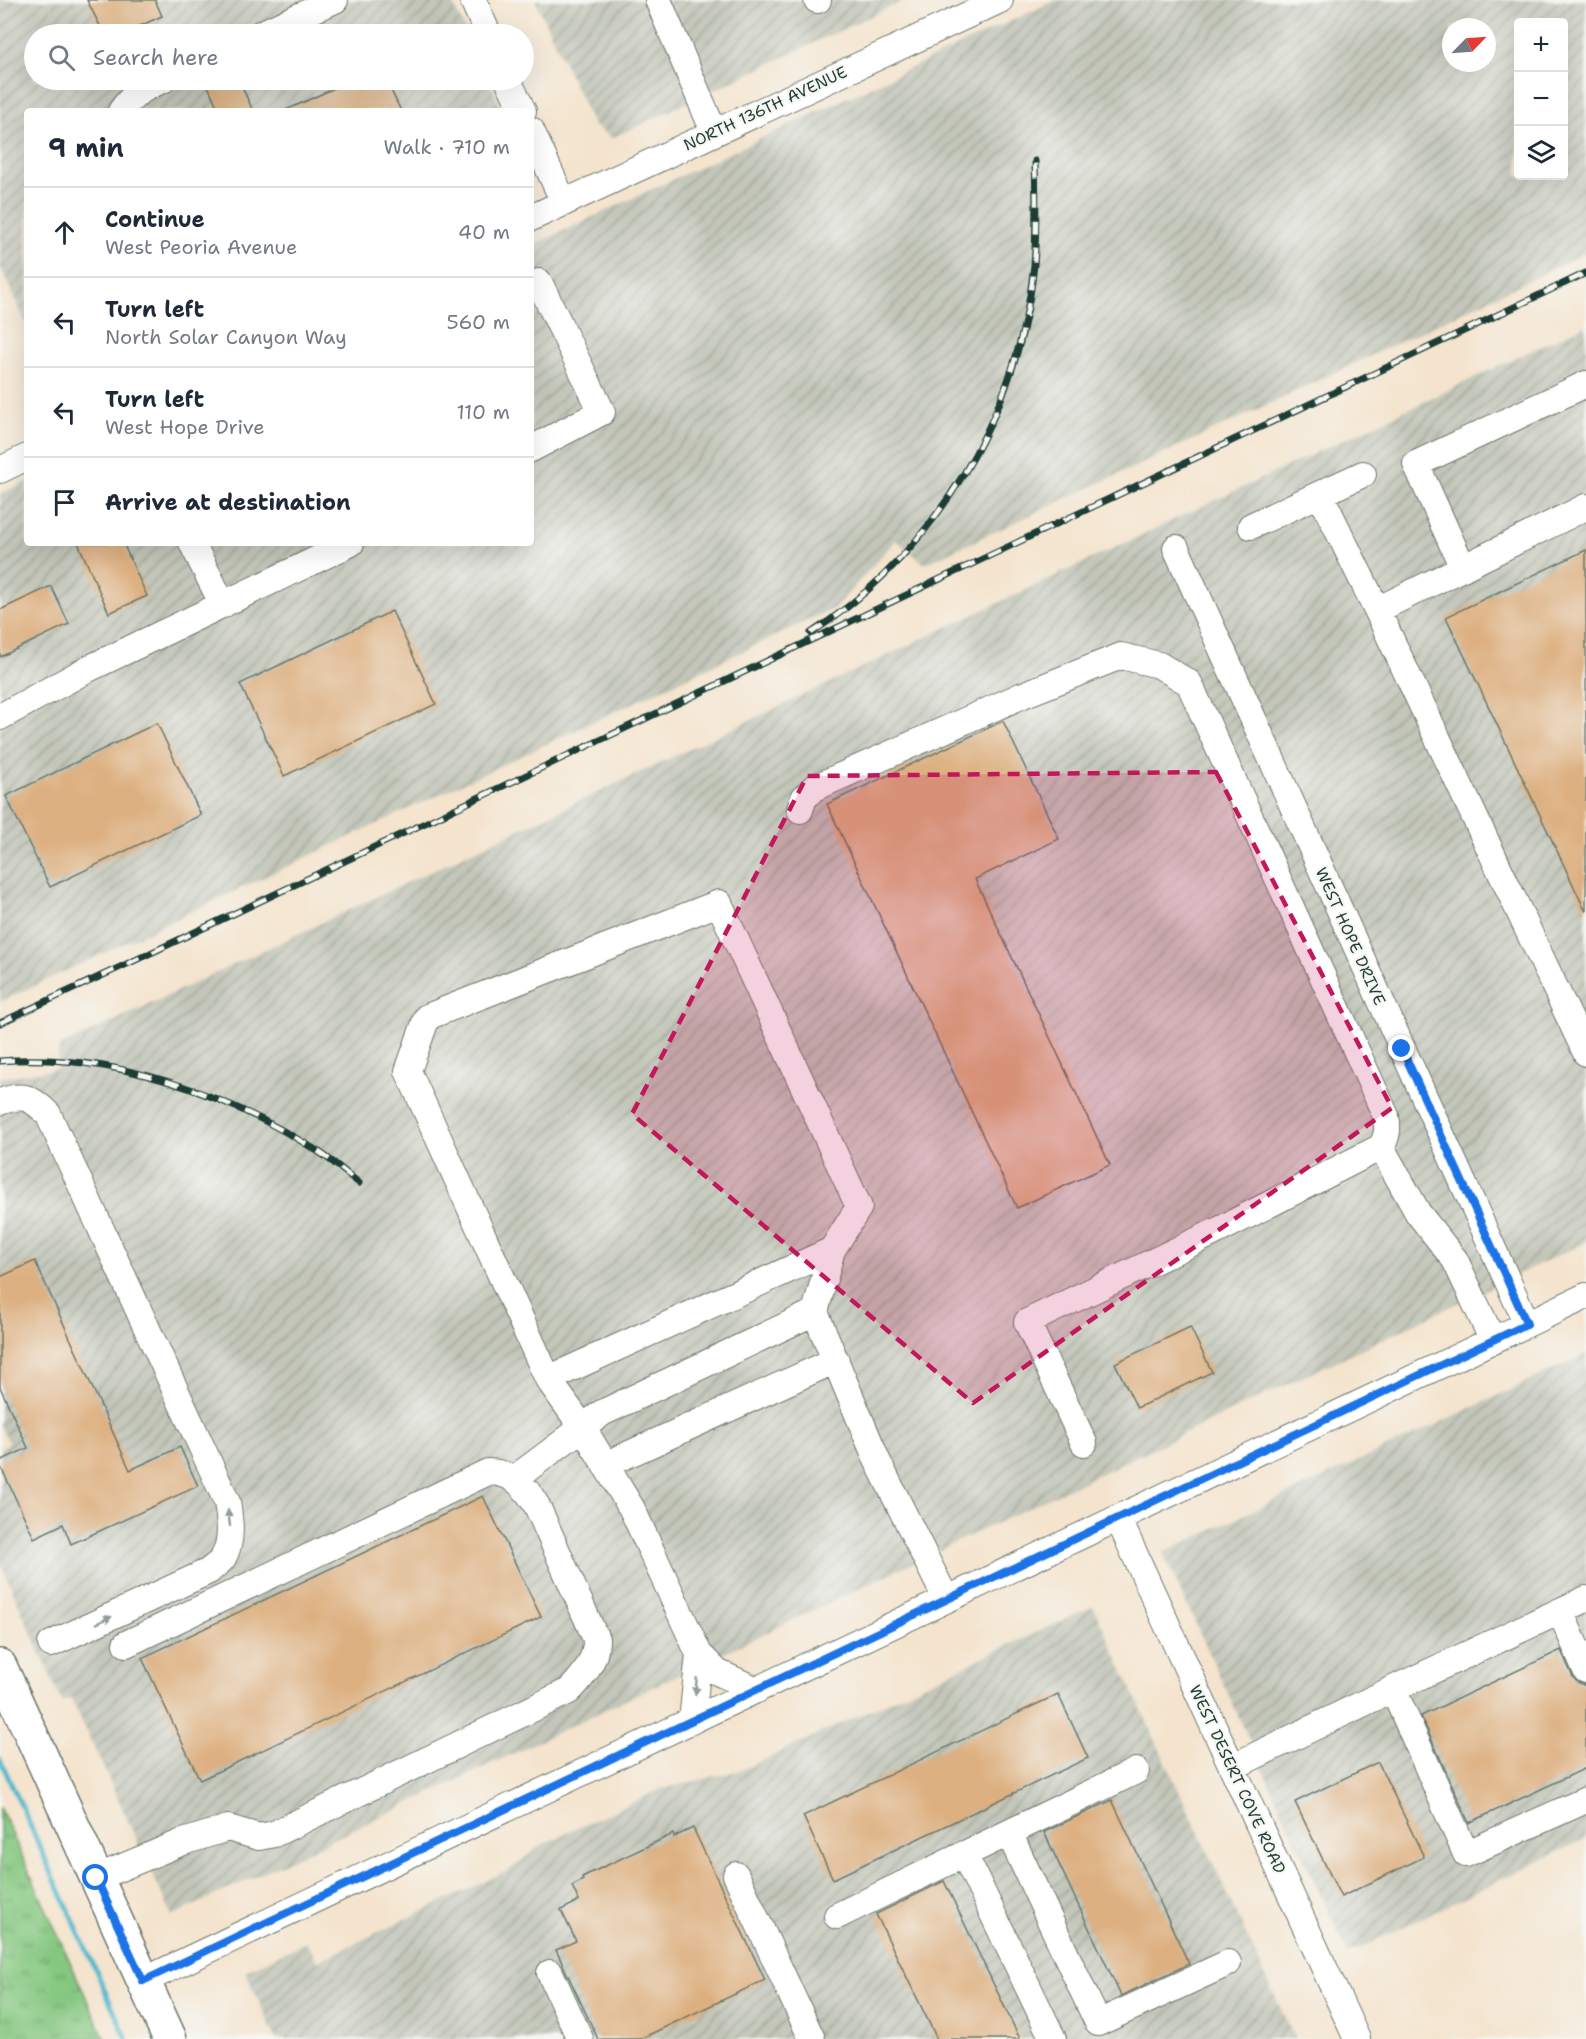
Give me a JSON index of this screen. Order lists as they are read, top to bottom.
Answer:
{
  "streets": {
    "street": ["NORTH 136TH AVENUE", "WEST HOPE DRIVE", "WEST DESERT COVE ROAD"]
  },
  "north": "top right",
  "page": {
    "map_buttons": ["+", "−"],
    "search": "Search here",
    "heading": ["9 min", "Walk · 710 m"],
    "list": [
      ["Continue", "West Peoria Avenue", "40 m"],
      ["Turn left", "North Solar Canyon Way", "560 m"],
      ["Turn left", "West Hope Drive", "110 m"],
      "Arrive at destination"
    ]
  }
}
